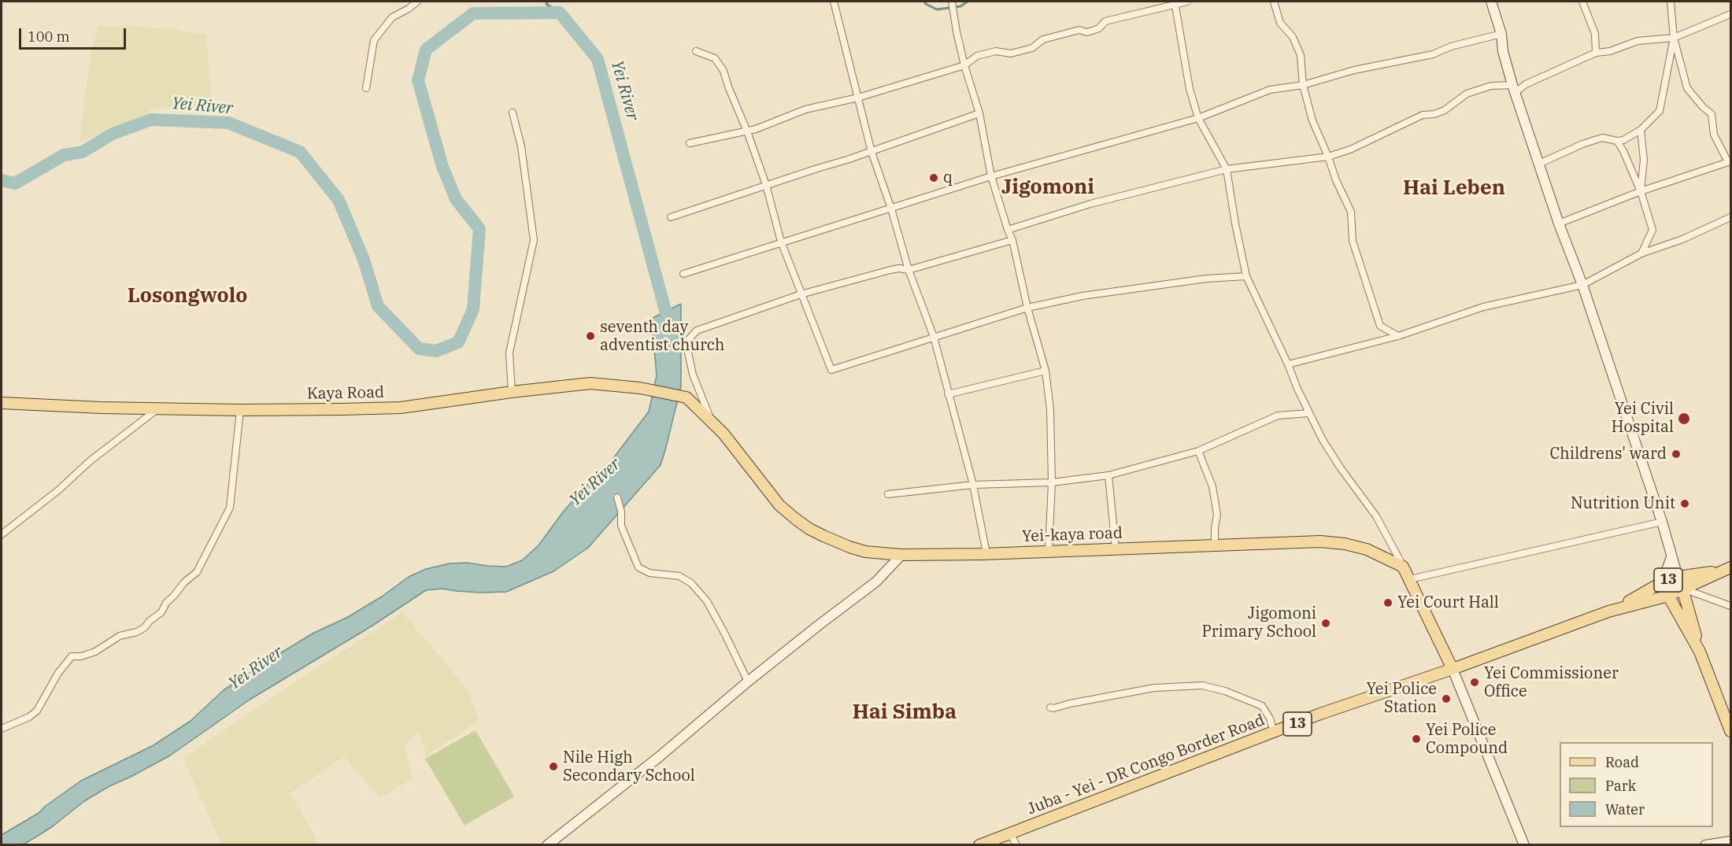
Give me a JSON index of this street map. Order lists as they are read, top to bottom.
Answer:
{
  "streets": {
    "main road": [
      "Kaya Road",
      "Yei-kaya road",
      "13",
      "Juba - Yei - DR Congo Border Road"
    ]
  },
  "crossings": [
    ["Kaya Road", "Yei-kaya road"]
  ],
  "districts": [
    "Jigomoni",
    "Hai Leben",
    "Losongwolo",
    "Hai Simba"
  ],
  "water": ["Yei River"],
  "places": [
    "q",
    "seventh day adventist church",
    "Yei Civil Hospital",
    "Childrens' ward",
    "Nutrition Unit",
    "Yei Court Hall",
    "Jigomoni Primary School",
    "Yei Commissioner Office",
    "Yei Police Station",
    "Yei Police Compound",
    "Nile High Secondary School"
  ],
  "legend": ["Road", "Park", "Water"],
  "scale_bar": "100 m"
}
